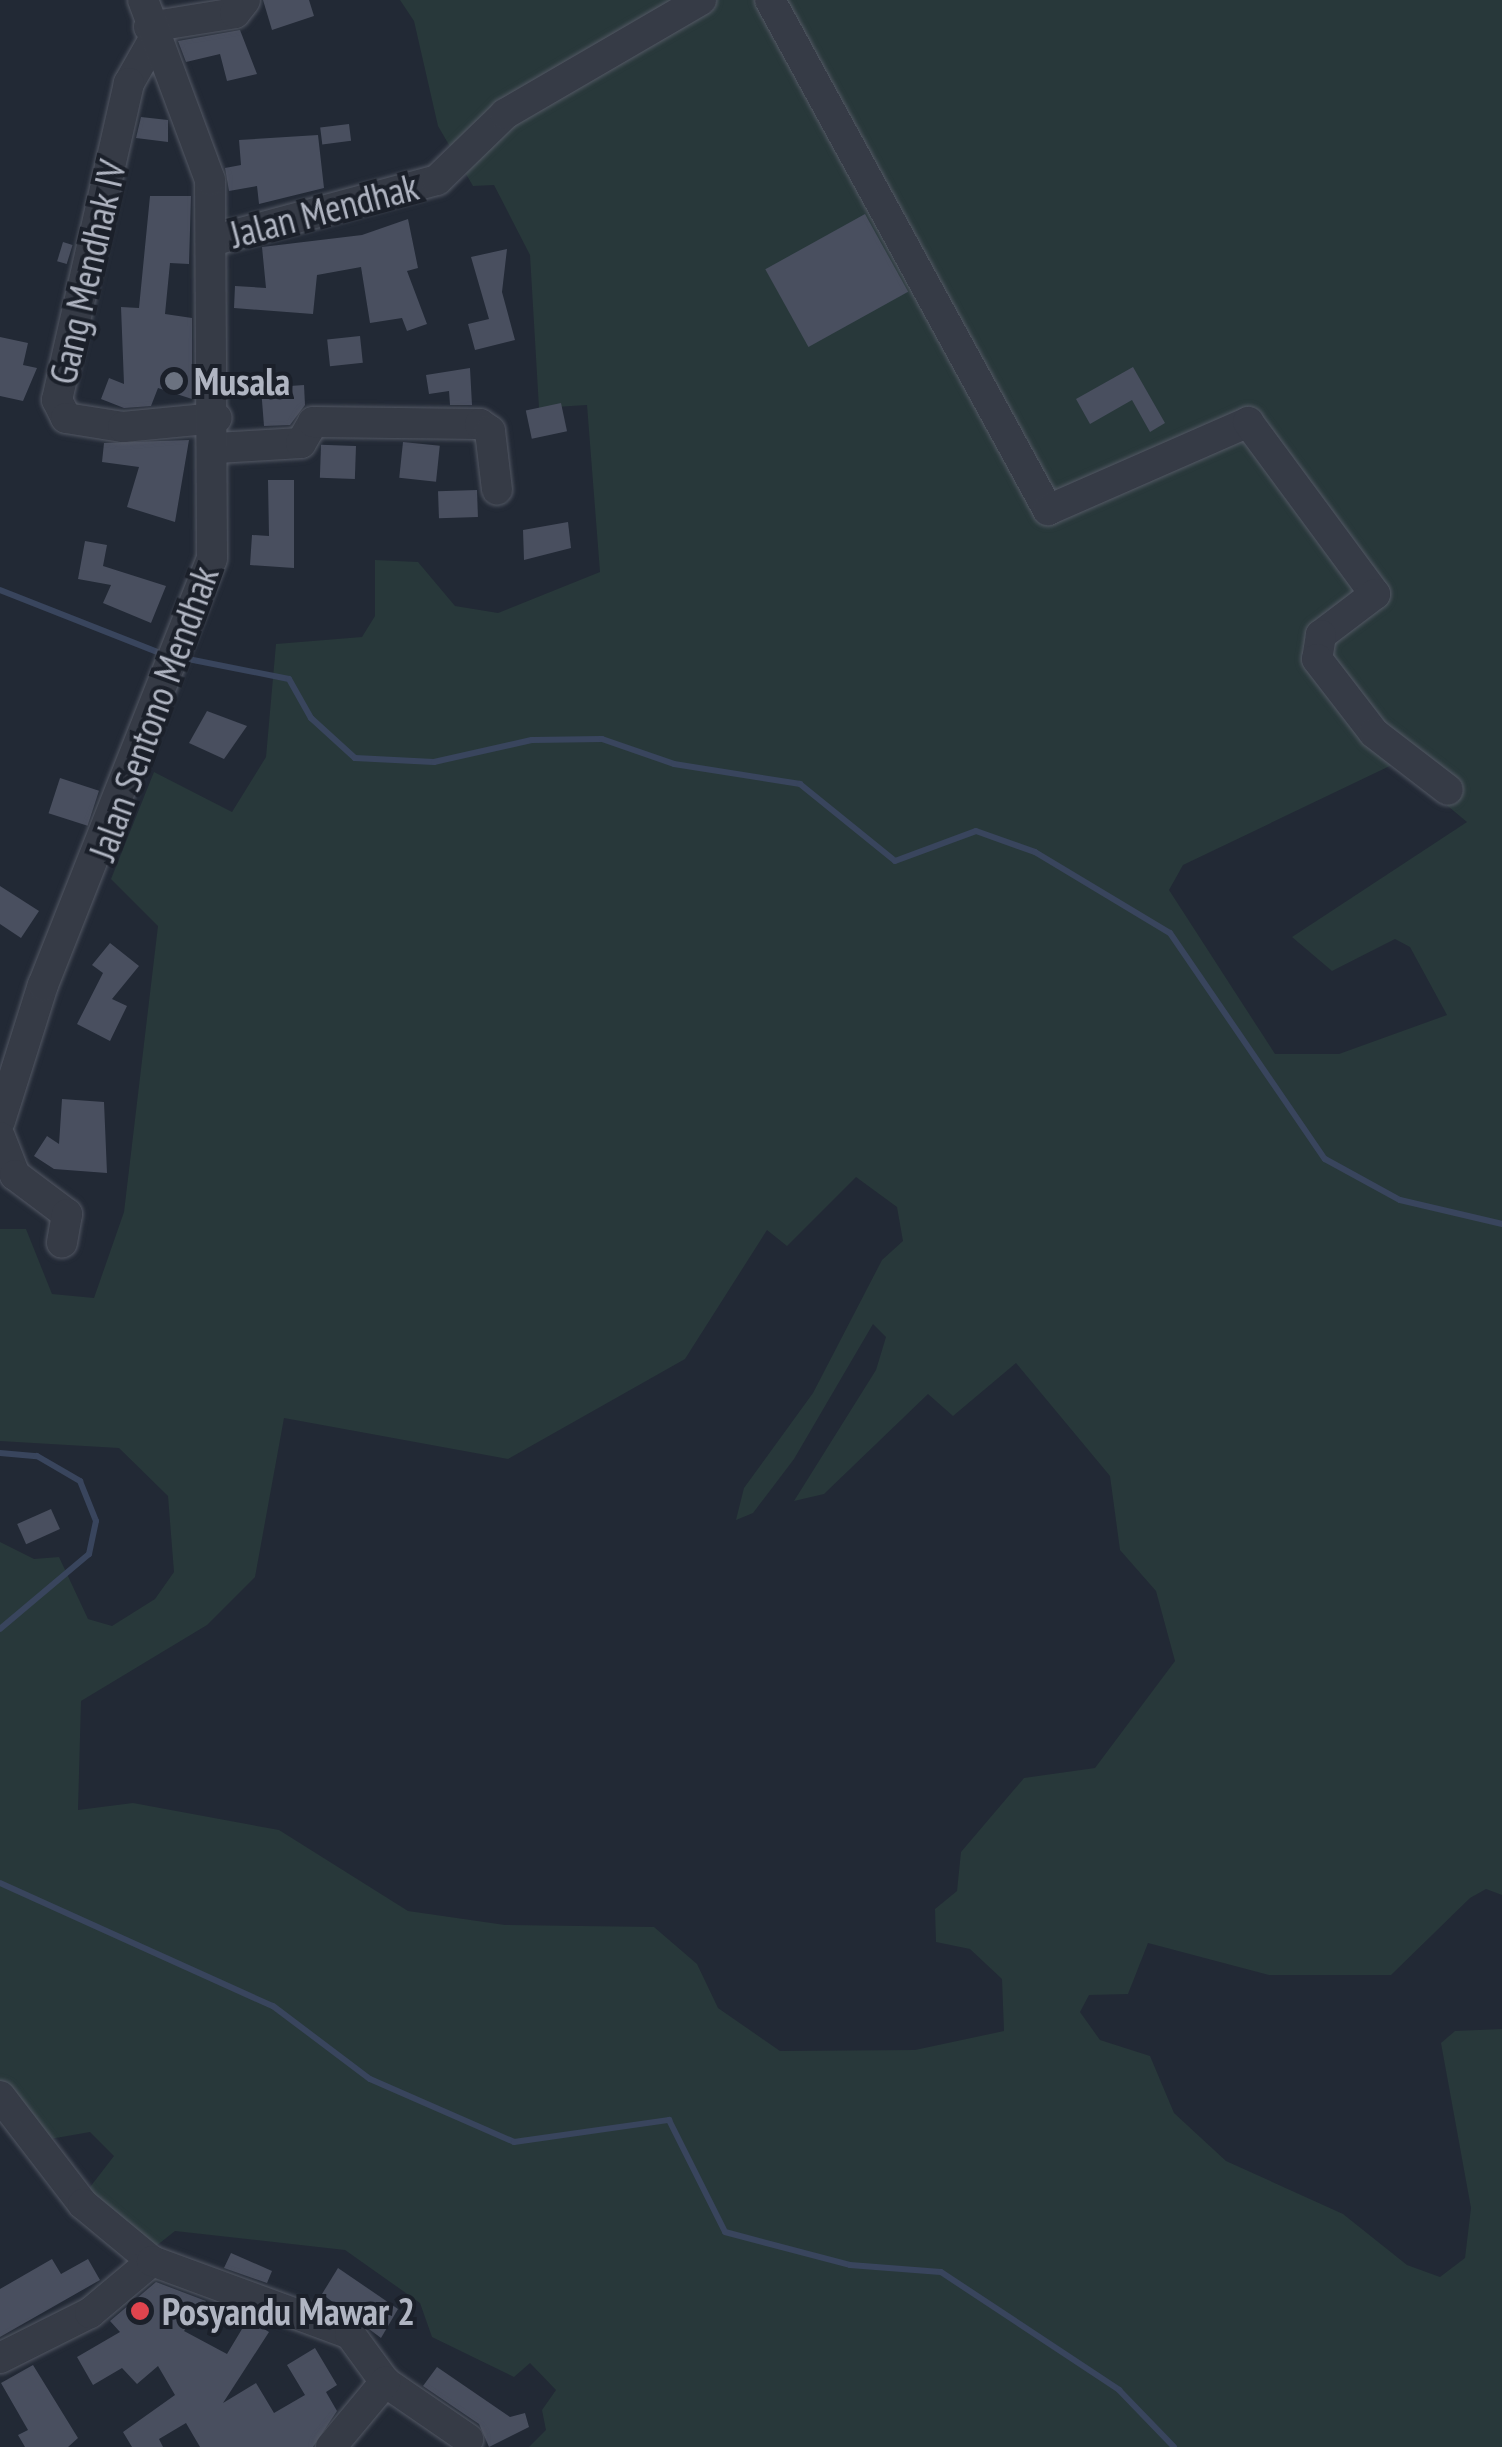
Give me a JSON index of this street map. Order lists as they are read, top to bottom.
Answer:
{
  "streets": {
    "street": ["Jalan Mendhak", "Gang Mendhak IV", "Jalan Sentono Mendhak"]
  },
  "crossings": [
    ["Jalan Mendhak", "Jalan Sentono Mendhak"],
    ["Gang Mendhak IV", "Jalan Sentono Mendhak"]
  ],
  "places": ["Musala", "Posyandu Mawar 2"]
}
